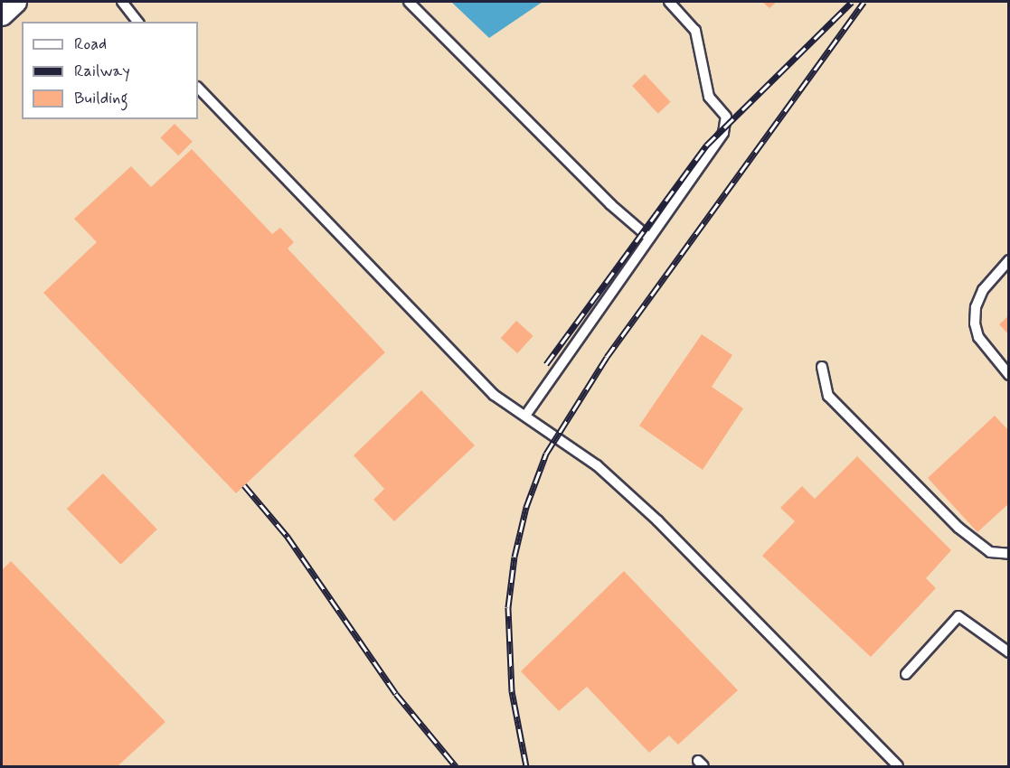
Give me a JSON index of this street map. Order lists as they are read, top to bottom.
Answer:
{
  "legend": ["Road", "Railway", "Building"]
}
